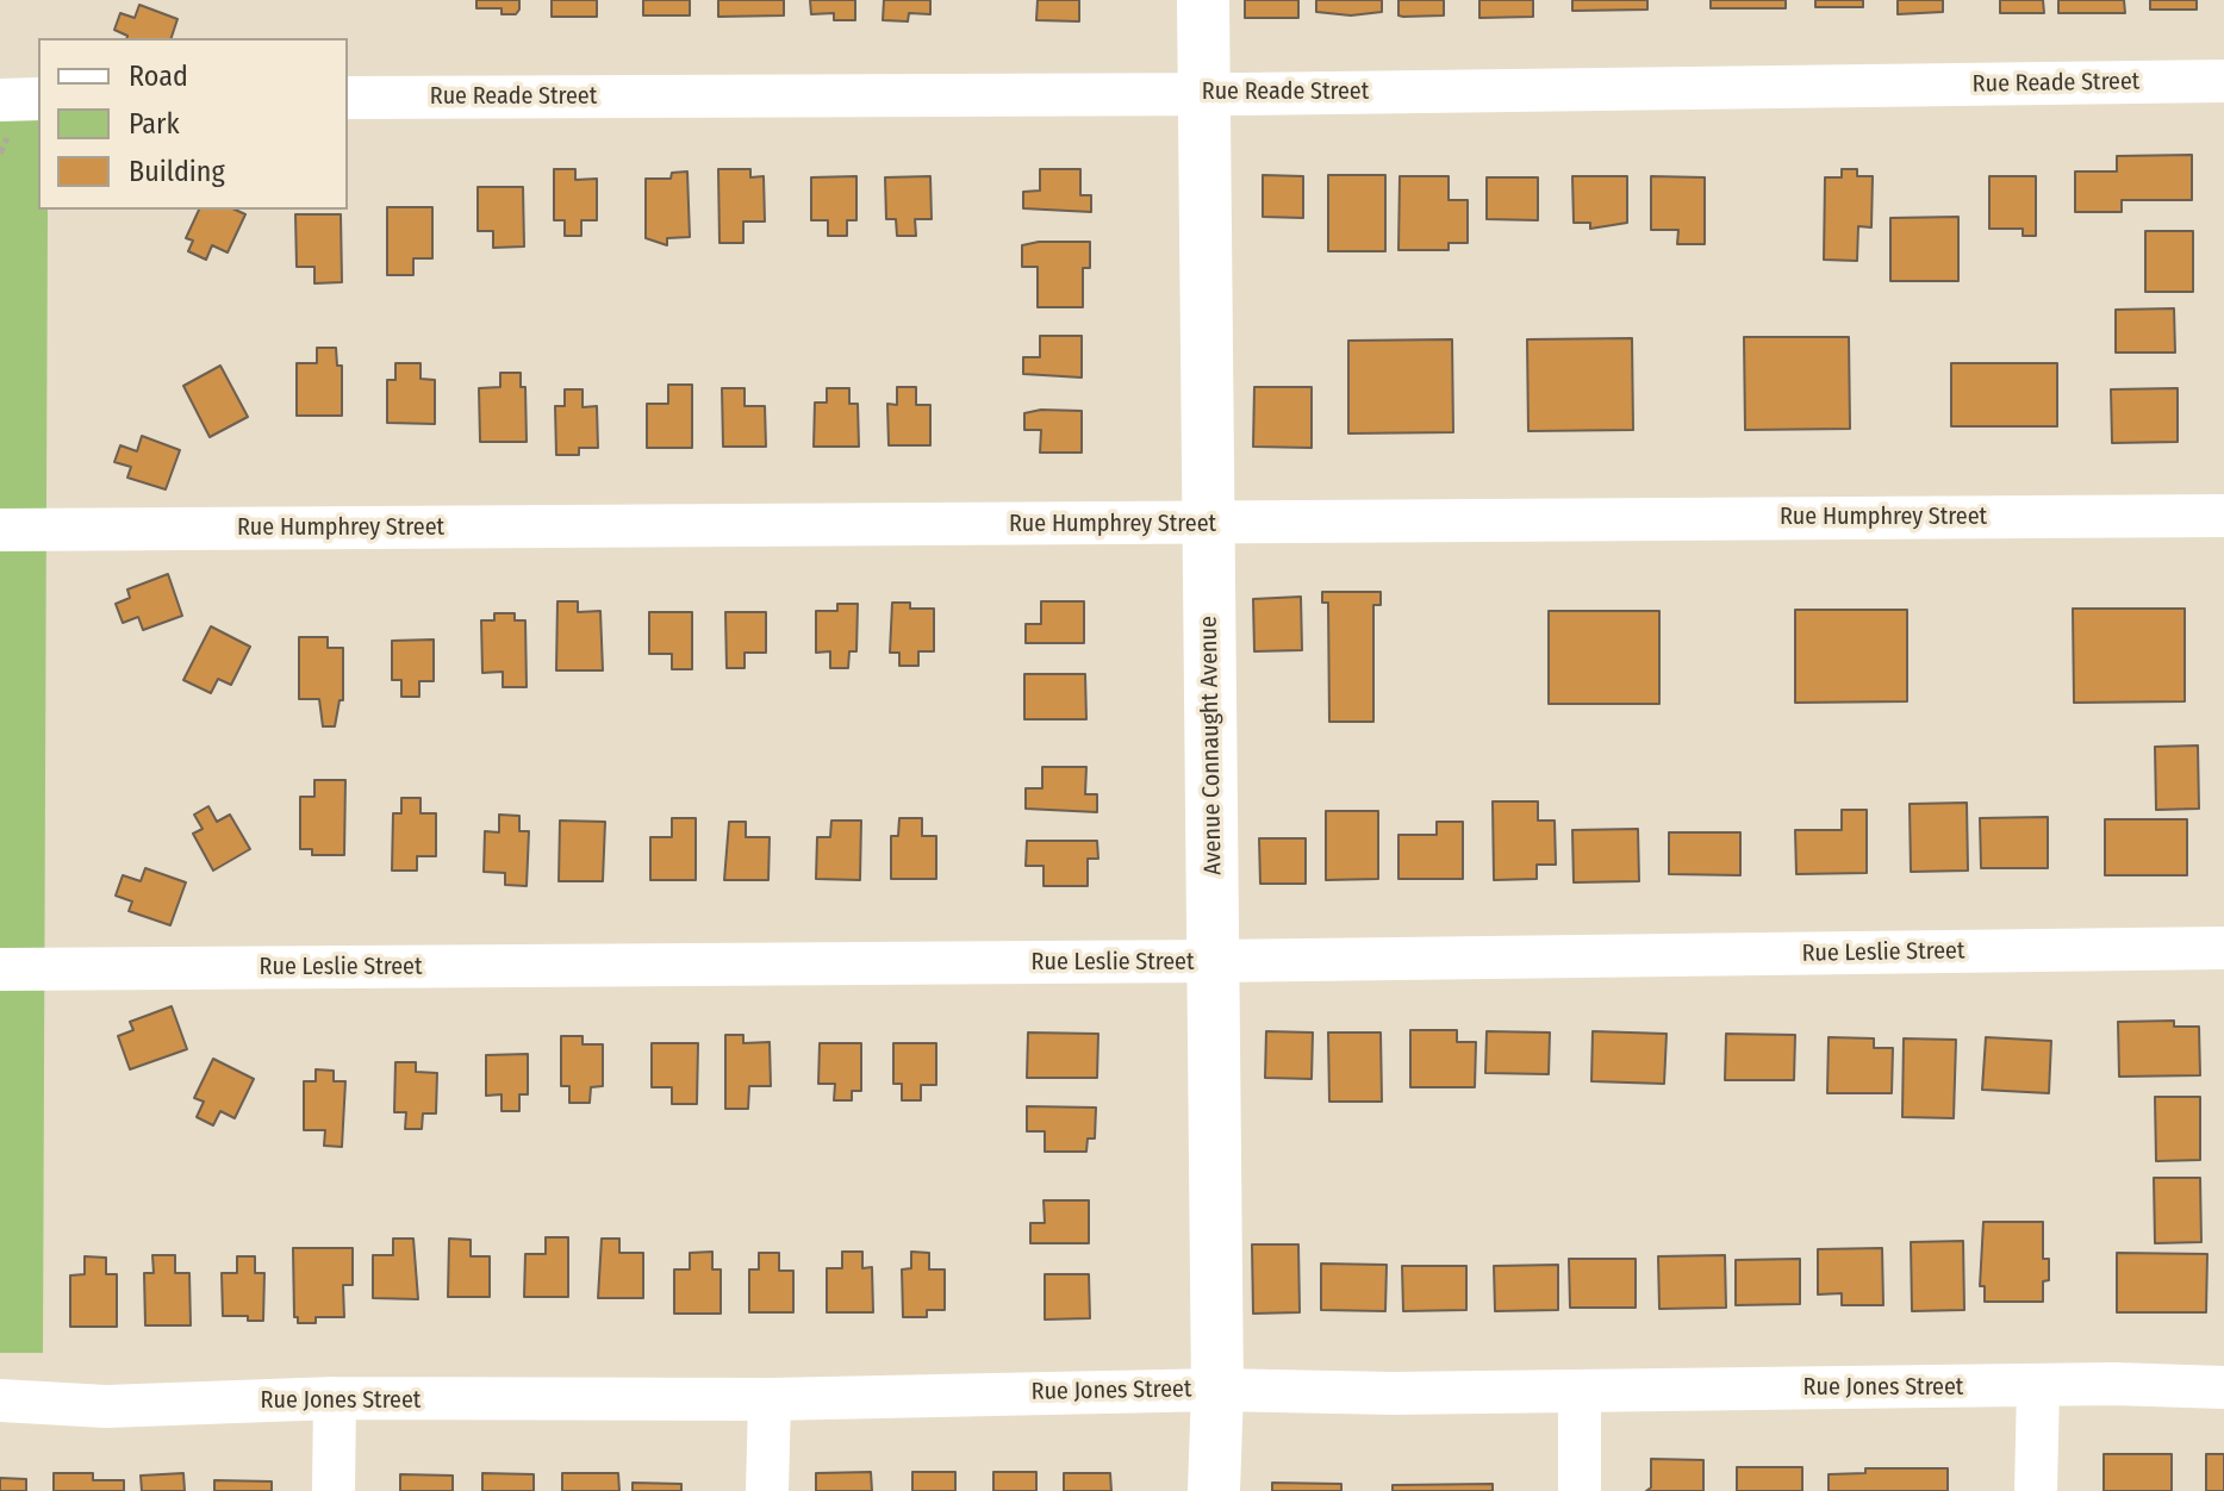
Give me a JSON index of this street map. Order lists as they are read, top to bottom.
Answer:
{
  "streets": {
    "street": [
      "Rue Reade Street",
      "Rue Humphrey Street",
      "Avenue Connaught Avenue",
      "Rue Leslie Street",
      "Rue Jones Street"
    ]
  },
  "crossings": [
    ["Rue Reade Street", "Avenue Connaught Avenue"],
    ["Rue Humphrey Street", "Avenue Connaught Avenue"],
    ["Avenue Connaught Avenue", "Rue Leslie Street"],
    ["Avenue Connaught Avenue", "Rue Jones Street"]
  ],
  "legend": ["Road", "Park", "Building"]
}
